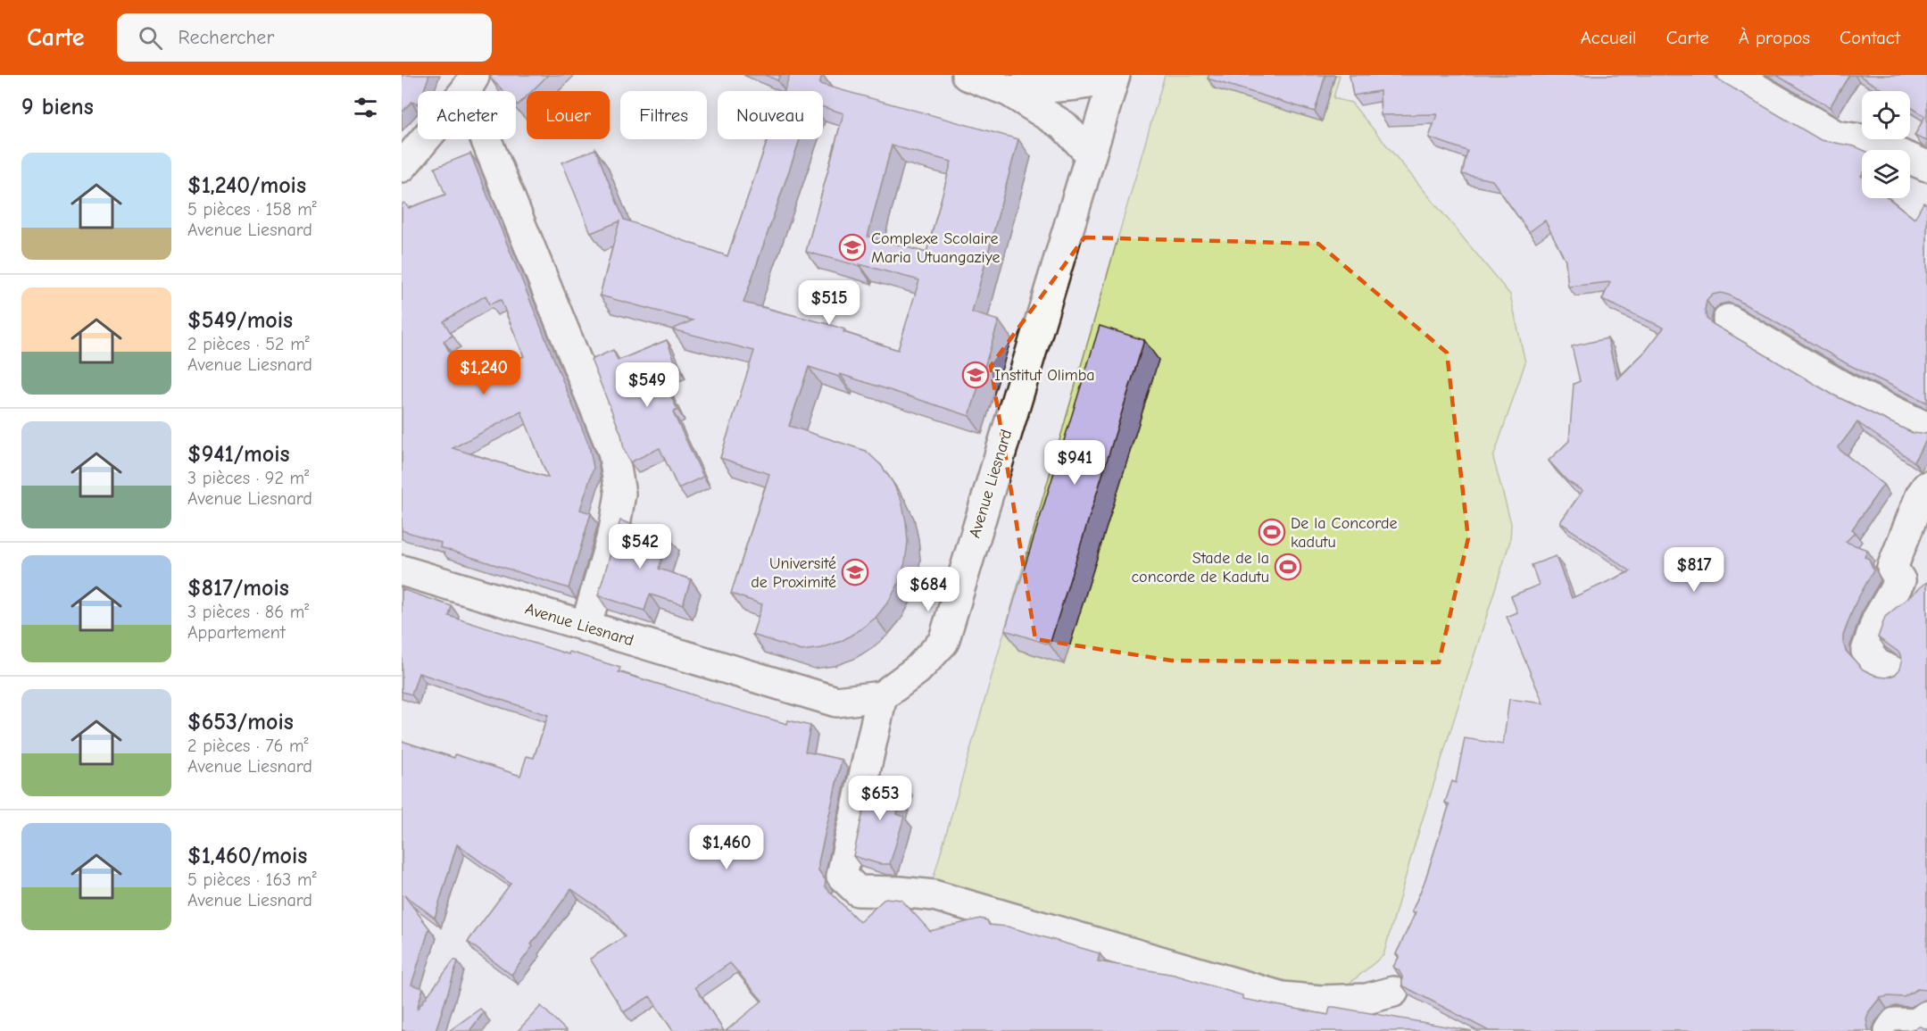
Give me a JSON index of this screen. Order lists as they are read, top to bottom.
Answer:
{
  "streets": {
    "street": ["Avenue Liesnard"]
  },
  "places": {
    "school or university": ["Complexe Scolaire Maria Utuangaziye", "Institut Olimba", "Université de Proximité"],
    "sports": ["De la Concorde kadutu", "Stade de la concorde de Kadutu"]
  },
  "page": {
    "header": "Carte",
    "search": "Rechercher",
    "nav": [
      "Accueil",
      "Carte",
      "À propos",
      "Contact"
    ],
    "heading": "9 biens",
    "chip": [
      "Acheter",
      "Louer",
      "Filtres",
      "Nouveau"
    ],
    "list": [
      {
        "name": "$1,240/mois",
        "note": "5 pièces · 158 m² · Avenue Liesnard"
      },
      {
        "name": "$549/mois",
        "note": "2 pièces · 52 m² · Avenue Liesnard"
      },
      {
        "name": "$941/mois",
        "note": "3 pièces · 92 m² · Avenue Liesnard"
      },
      {
        "name": "$817/mois",
        "note": "3 pièces · 86 m² · Appartement"
      },
      {
        "name": "$653/mois",
        "note": "2 pièces · 76 m² · Avenue Liesnard"
      },
      {
        "name": "$1,460/mois",
        "note": "5 pièces · 163 m² · Avenue Liesnard"
      }
    ],
    "price": [
      "$515",
      "$1,240",
      "$549",
      "$941",
      "$542",
      "$817",
      "$684",
      "$653",
      "$1,460"
    ]
  }
}
